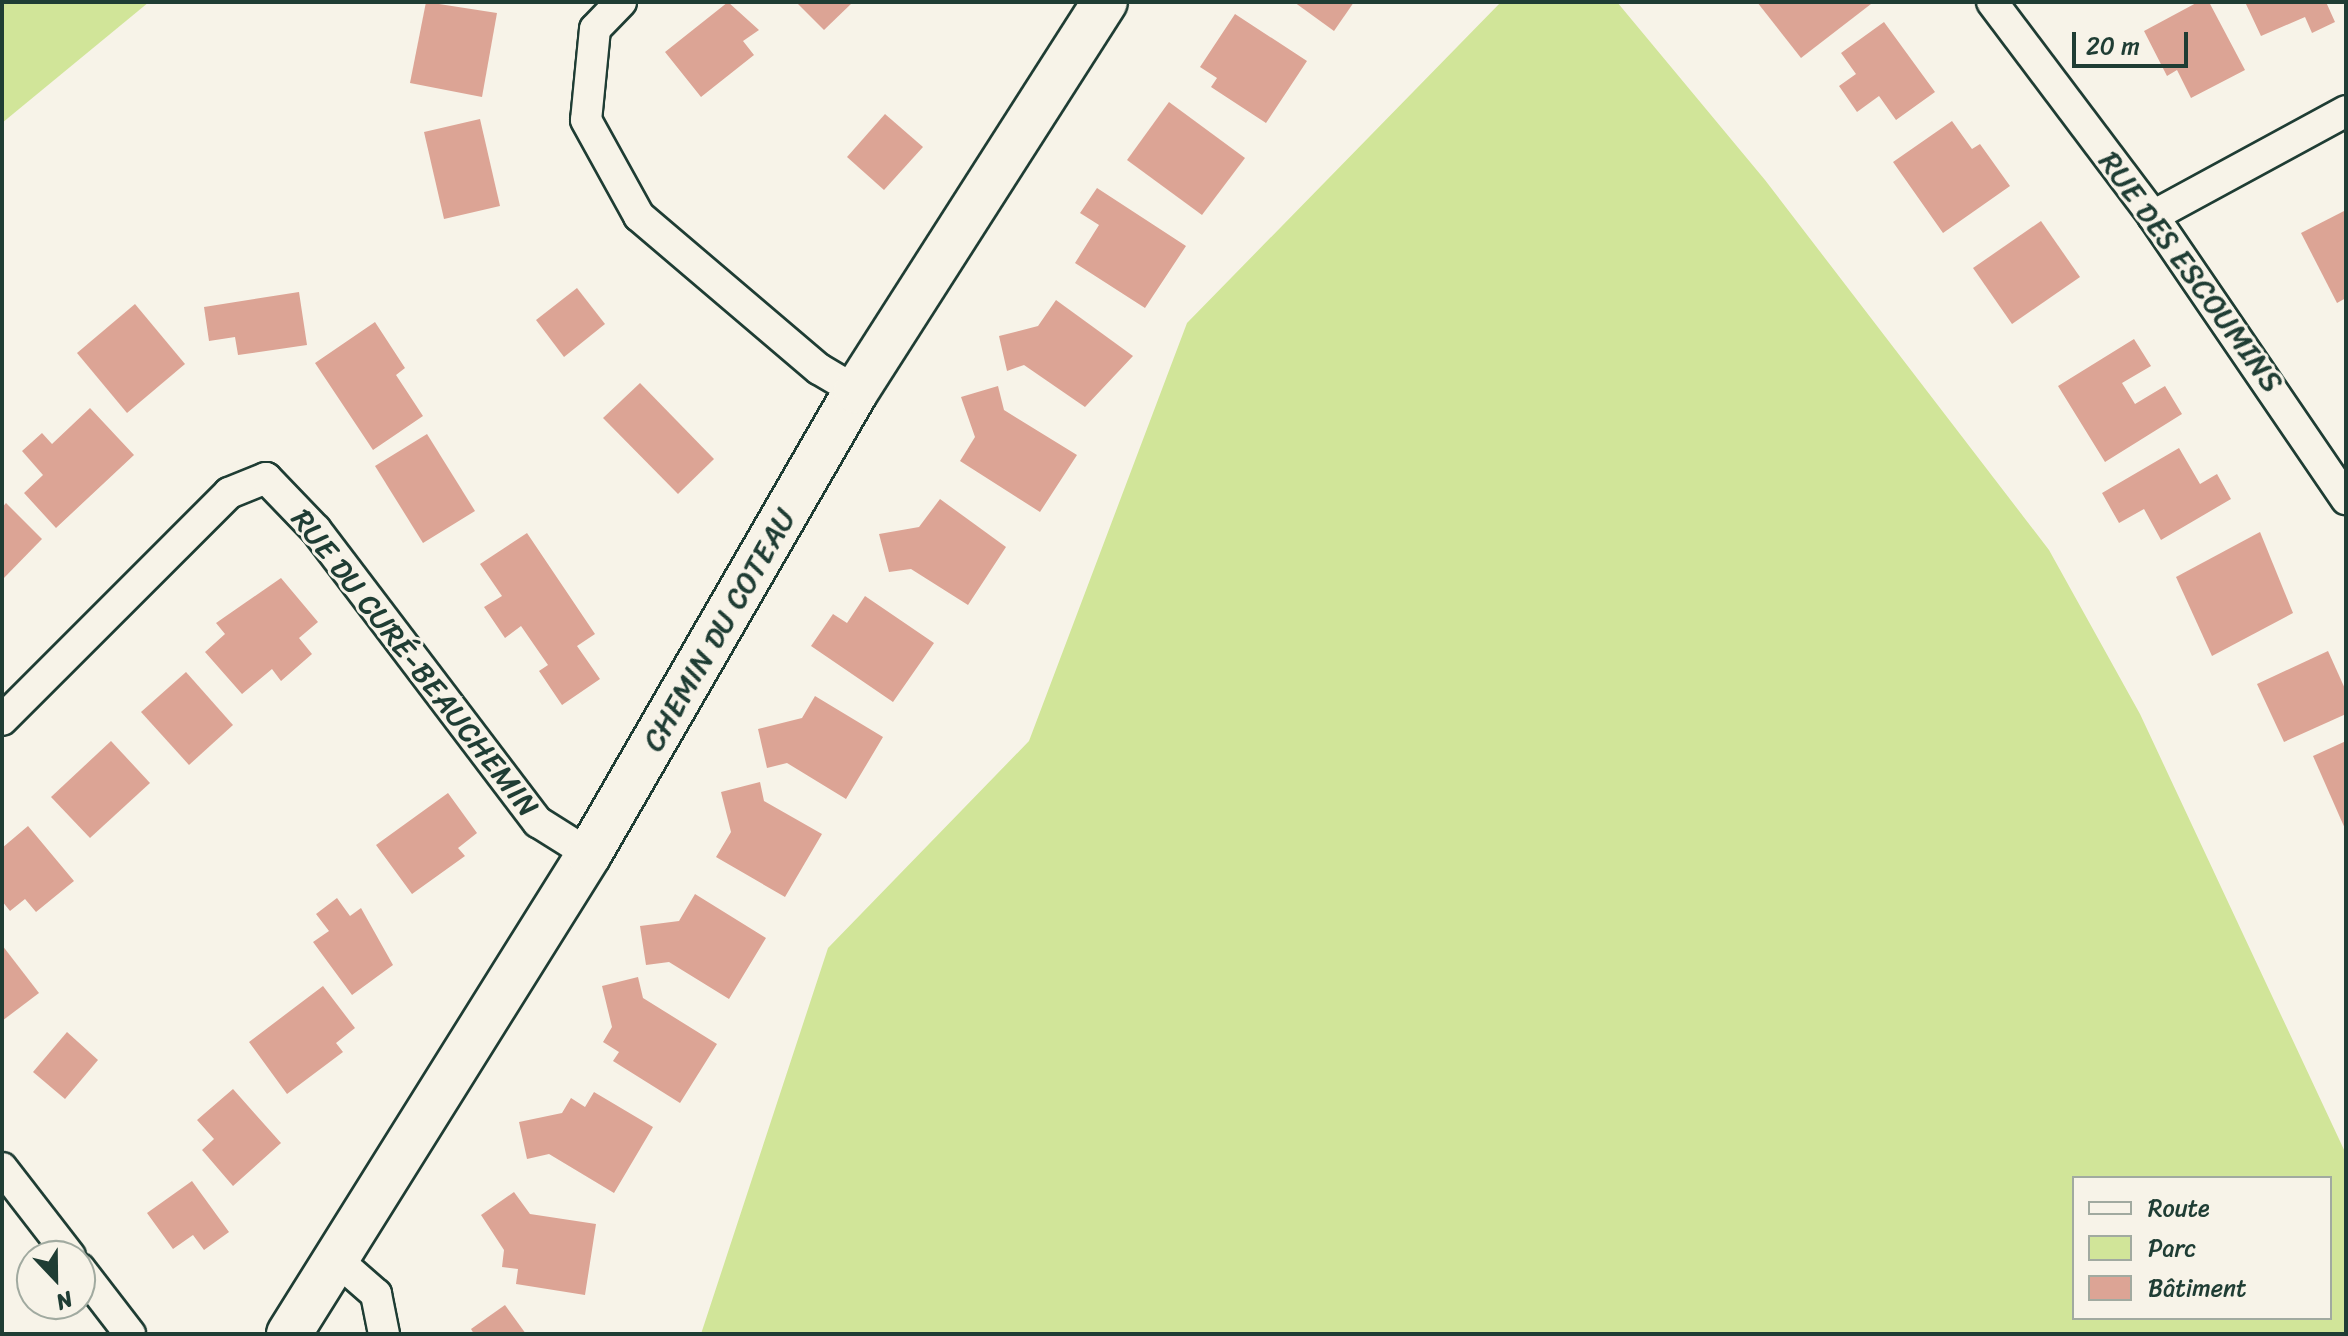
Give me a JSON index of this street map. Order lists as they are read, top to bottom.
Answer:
{
  "streets": {
    "street": ["RUE DES ESCOUMINS", "CHEMIN DU COTEAU", "RUE DU CURÉ-BEAUCHEMIN"]
  },
  "crossings": [
    ["CHEMIN DU COTEAU", "RUE DU CURÉ-BEAUCHEMIN"]
  ],
  "legend": ["Route", "Parc", "Bâtiment"],
  "scale_bar": "20 m",
  "north": "bottom"
}
